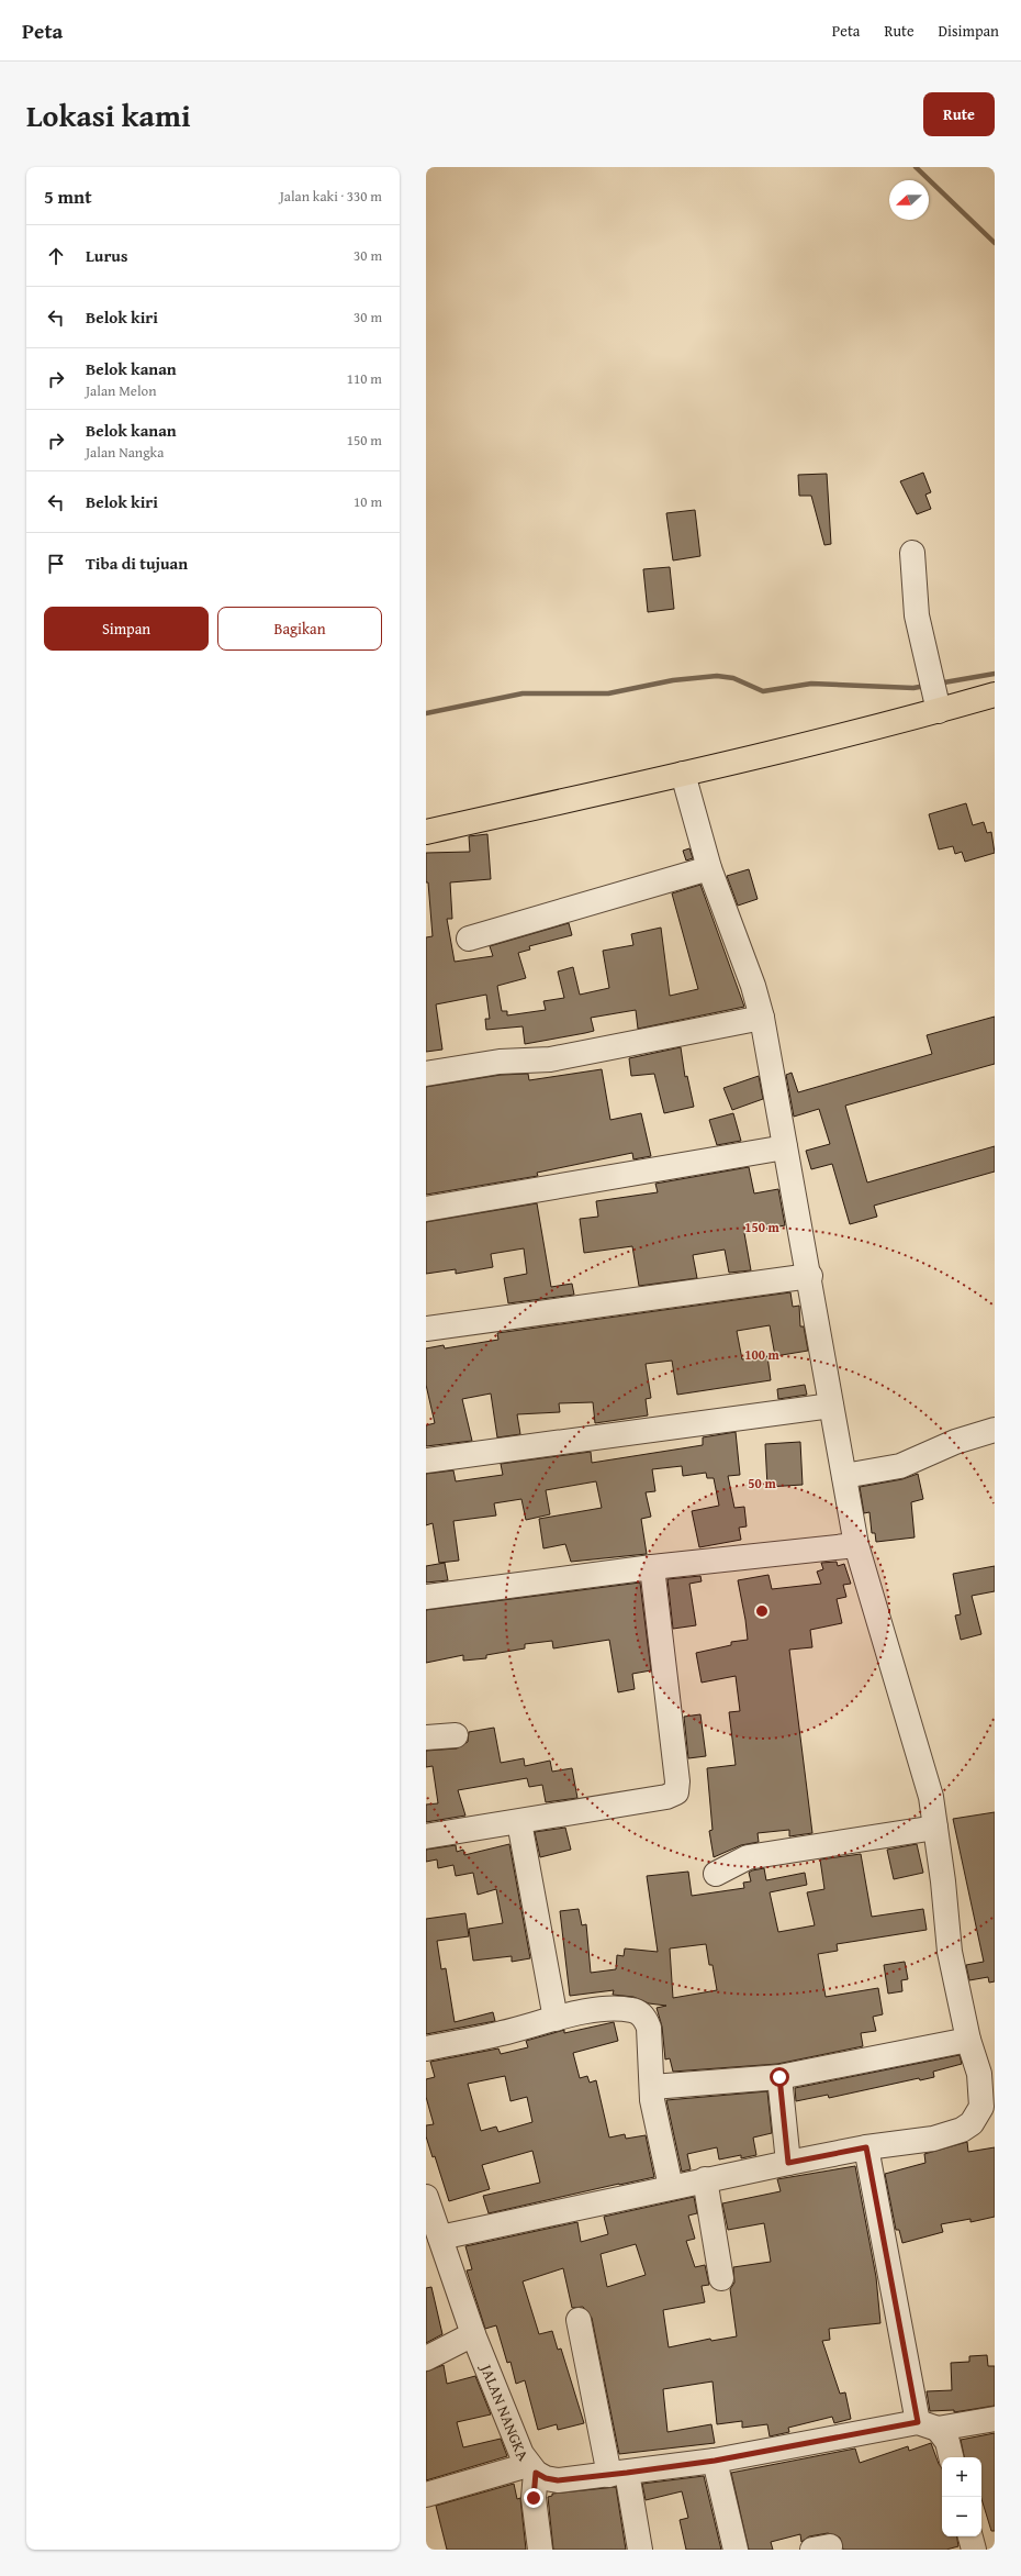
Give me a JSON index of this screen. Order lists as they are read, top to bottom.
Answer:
{
  "streets": {
    "street": ["JALAN NANGKA"]
  },
  "north": "left",
  "page": {
    "header": "Peta",
    "nav": ["Peta", "Rute", "Disimpan"],
    "title": "Lokasi kami",
    "buttons": [
      "Rute",
      ["Simpan", "Bagikan"]
    ],
    "heading": ["5 mnt", "Jalan kaki · 330 m"],
    "list": [
      ["Lurus", "30 m"],
      ["Belok kiri", "30 m"],
      ["Belok kanan", "Jalan Melon", "110 m"],
      ["Belok kanan", "Jalan Nangka", "150 m"],
      ["Belok kiri", "10 m"],
      "Tiba di tujuan"
    ],
    "map_buttons": ["+", "−"]
  },
  "rings": ["150 m", "100 m", "50 m"]
}
